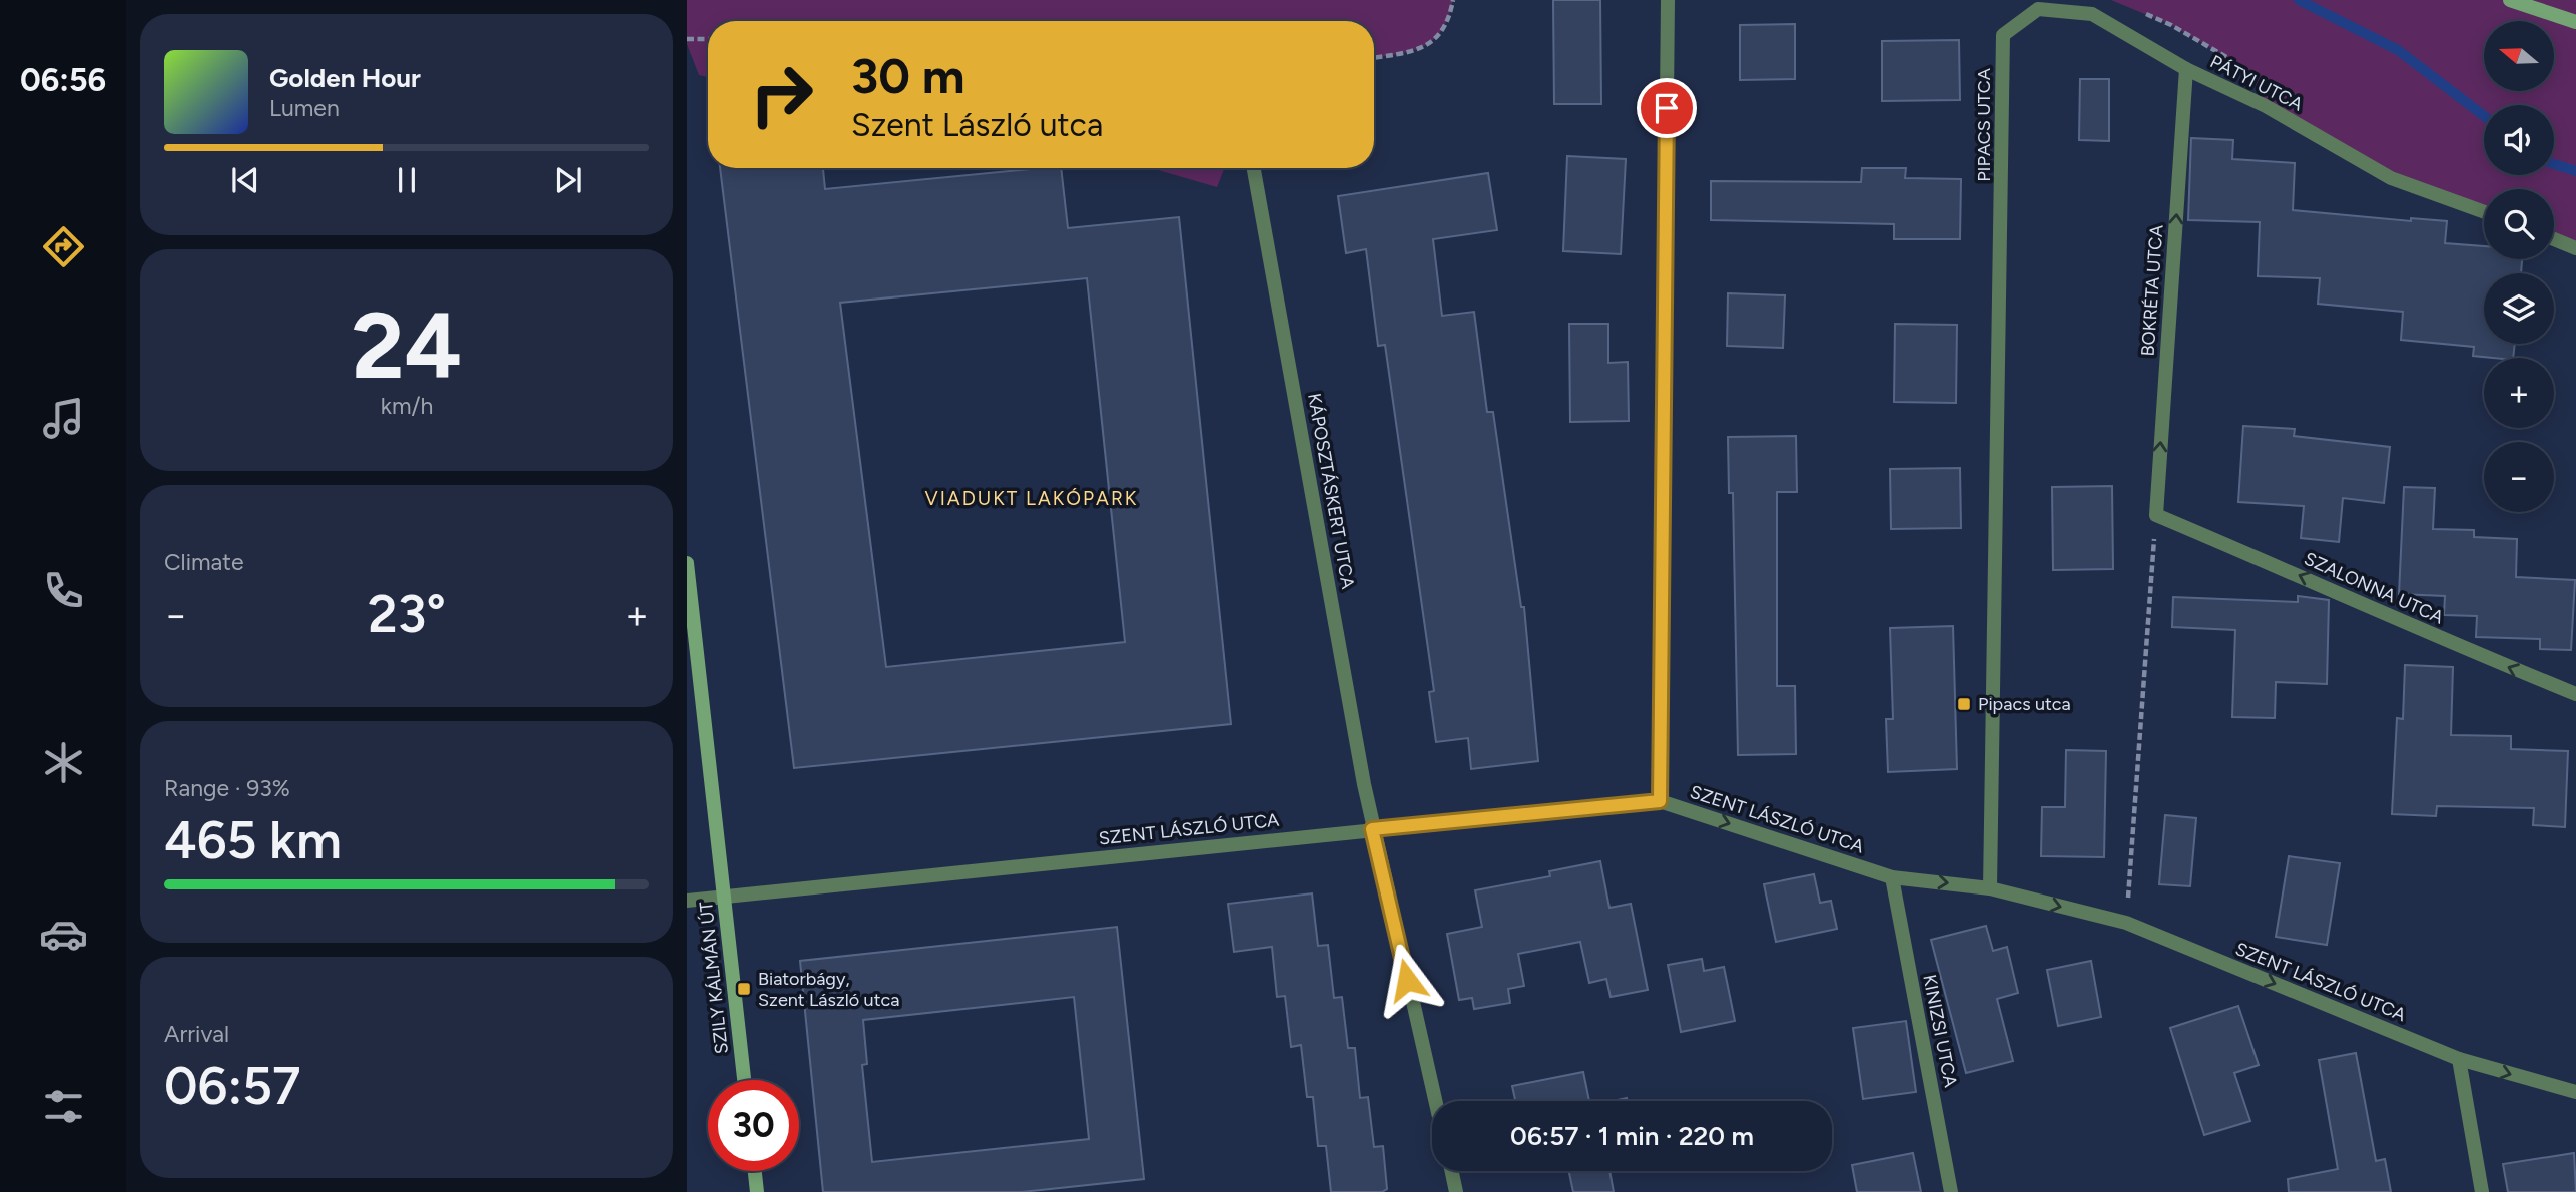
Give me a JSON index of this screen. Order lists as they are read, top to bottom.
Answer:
{
  "streets": {
    "street": [
      "PÁTYI UTCA",
      "PIPACS UTCA",
      "BOKRÉTA UTCA",
      "KÁPOSZTÁSKERT UTCA",
      "SZALONNA UTCA",
      "SZENT LÁSZLÓ UTCA",
      "SZILY KÁLMÁN ÚT",
      "KINIZSI UTCA"
    ]
  },
  "crossings": [
    ["PÁTYI UTCA", "PIPACS UTCA"],
    ["PÁTYI UTCA", "BOKRÉTA UTCA"],
    ["PIPACS UTCA", "SZENT LÁSZLÓ UTCA"],
    ["BOKRÉTA UTCA", "SZALONNA UTCA"],
    ["KÁPOSZTÁSKERT UTCA", "SZENT LÁSZLÓ UTCA"],
    ["SZENT LÁSZLÓ UTCA", "SZILY KÁLMÁN ÚT"],
    ["SZENT LÁSZLÓ UTCA", "KINIZSI UTCA"]
  ],
  "one_way": ["BOKRÉTA UTCA", "SZALONNA UTCA", "SZENT LÁSZLÓ UTCA"],
  "districts": ["VIADUKT LAKÓPARK"],
  "places": {
    "transit": ["Pipacs utca", "Biatorbágy, Szent László utca"]
  },
  "north": "left",
  "page": {
    "tabs": "06:56",
    "map_buttons": ["+", "−"],
    "turn": ["30 m", "Szent László utca"],
    "song": ["Golden Hour", "Lumen"],
    "tile": [
      ["24", "km/h"],
      "Climate",
      ["Range · 93%", "465 km"],
      ["Arrival", "06:57"]
    ],
    "heat": ["−", "23°", "+"],
    "limit": "30",
    "trip": "06:57 · 1 min · 220 m"
  }
}
